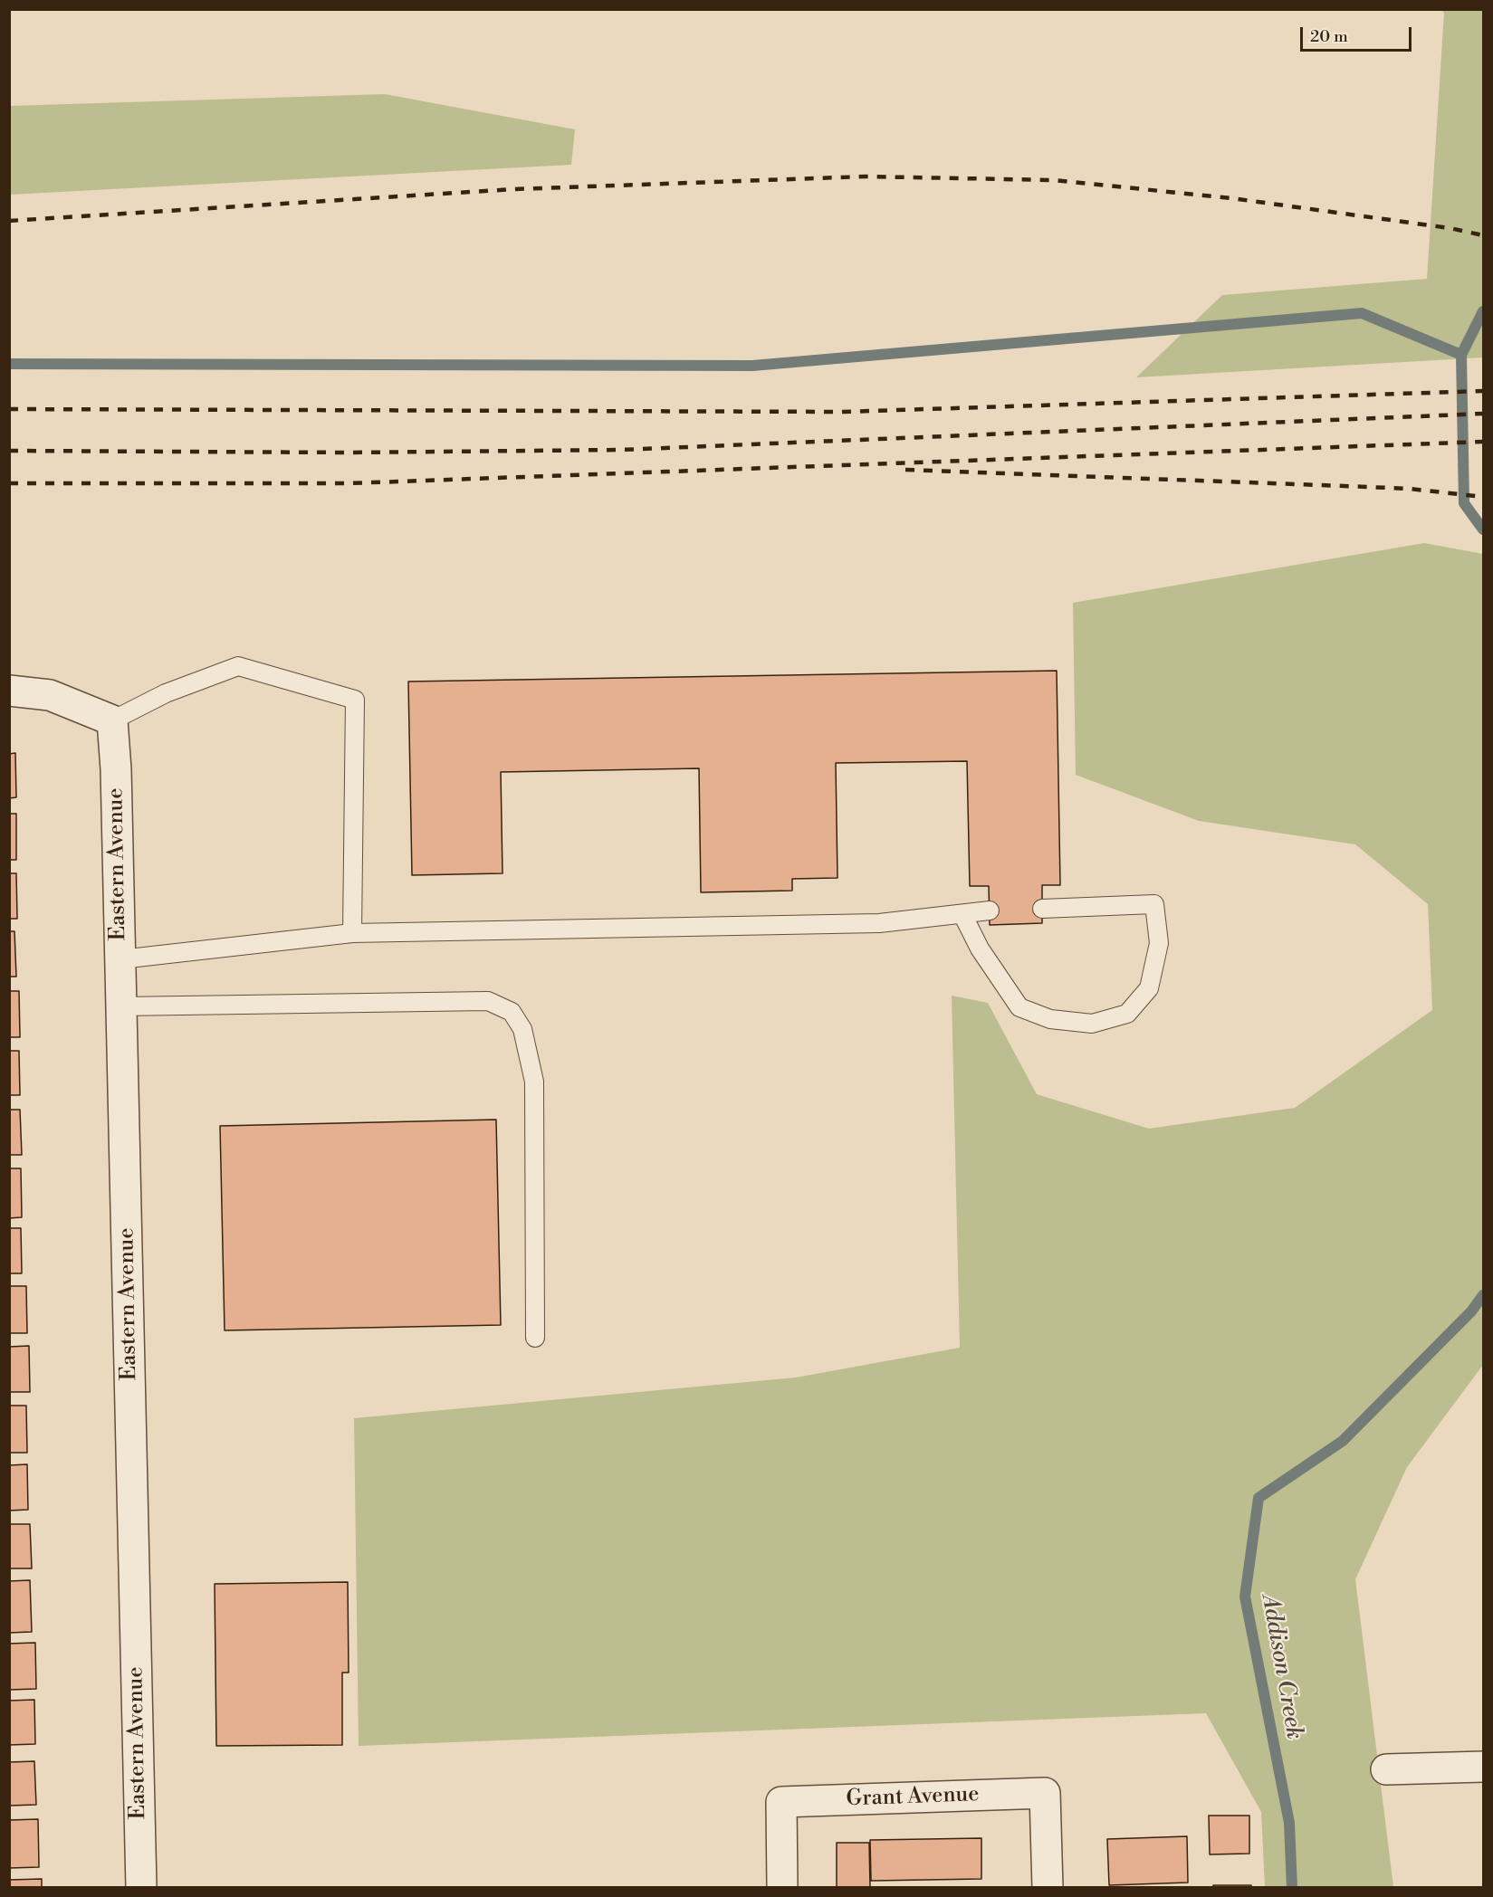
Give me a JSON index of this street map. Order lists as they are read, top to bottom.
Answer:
{
  "streets": {
    "street": ["Eastern Avenue", "Grant Avenue"]
  },
  "water": ["Addison Creek"],
  "scale_bar": "20 m"
}
